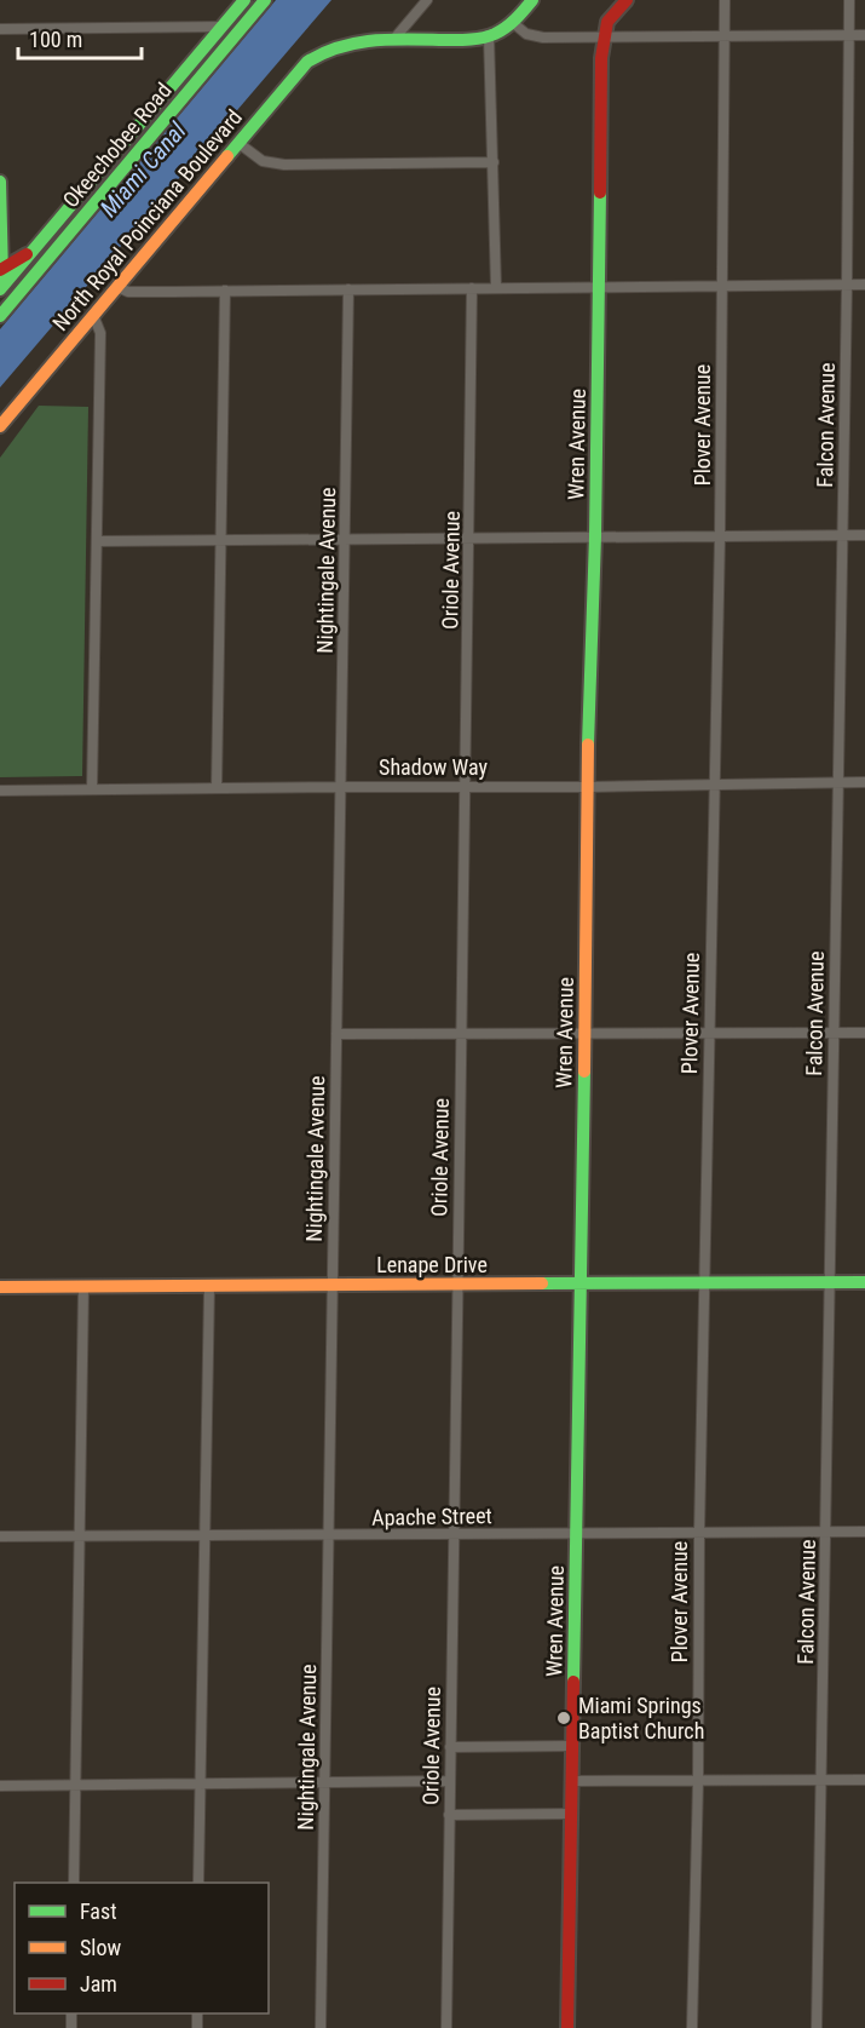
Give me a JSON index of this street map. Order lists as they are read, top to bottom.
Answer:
{
  "streets": {
    "main road": [
      "Okeechobee Road",
      "North Royal Poinciana Boulevard",
      "Wren Avenue",
      "Lenape Drive"
    ],
    "street": [
      "Plover Avenue",
      "Falcon Avenue",
      "Nightingale Avenue",
      "Oriole Avenue",
      "Shadow Way",
      "Apache Street"
    ]
  },
  "crossings": [
    ["Plover Avenue", "Shadow Way"],
    ["Plover Avenue", "Lenape Drive"],
    ["Plover Avenue", "Apache Street"],
    ["Falcon Avenue", "Shadow Way"],
    ["Falcon Avenue", "Lenape Drive"],
    ["Falcon Avenue", "Apache Street"],
    ["Wren Avenue", "Shadow Way"],
    ["Wren Avenue", "Lenape Drive"],
    ["Wren Avenue", "Apache Street"],
    ["Nightingale Avenue", "Shadow Way"],
    ["Nightingale Avenue", "Lenape Drive"],
    ["Nightingale Avenue", "Apache Street"],
    ["Oriole Avenue", "Shadow Way"],
    ["Oriole Avenue", "Lenape Drive"],
    ["Oriole Avenue", "Apache Street"]
  ],
  "water": ["Miami Canal"],
  "places": ["Miami Springs Baptist Church"],
  "legend": ["Fast", "Slow", "Jam"],
  "scale_bar": "100 m"
}
